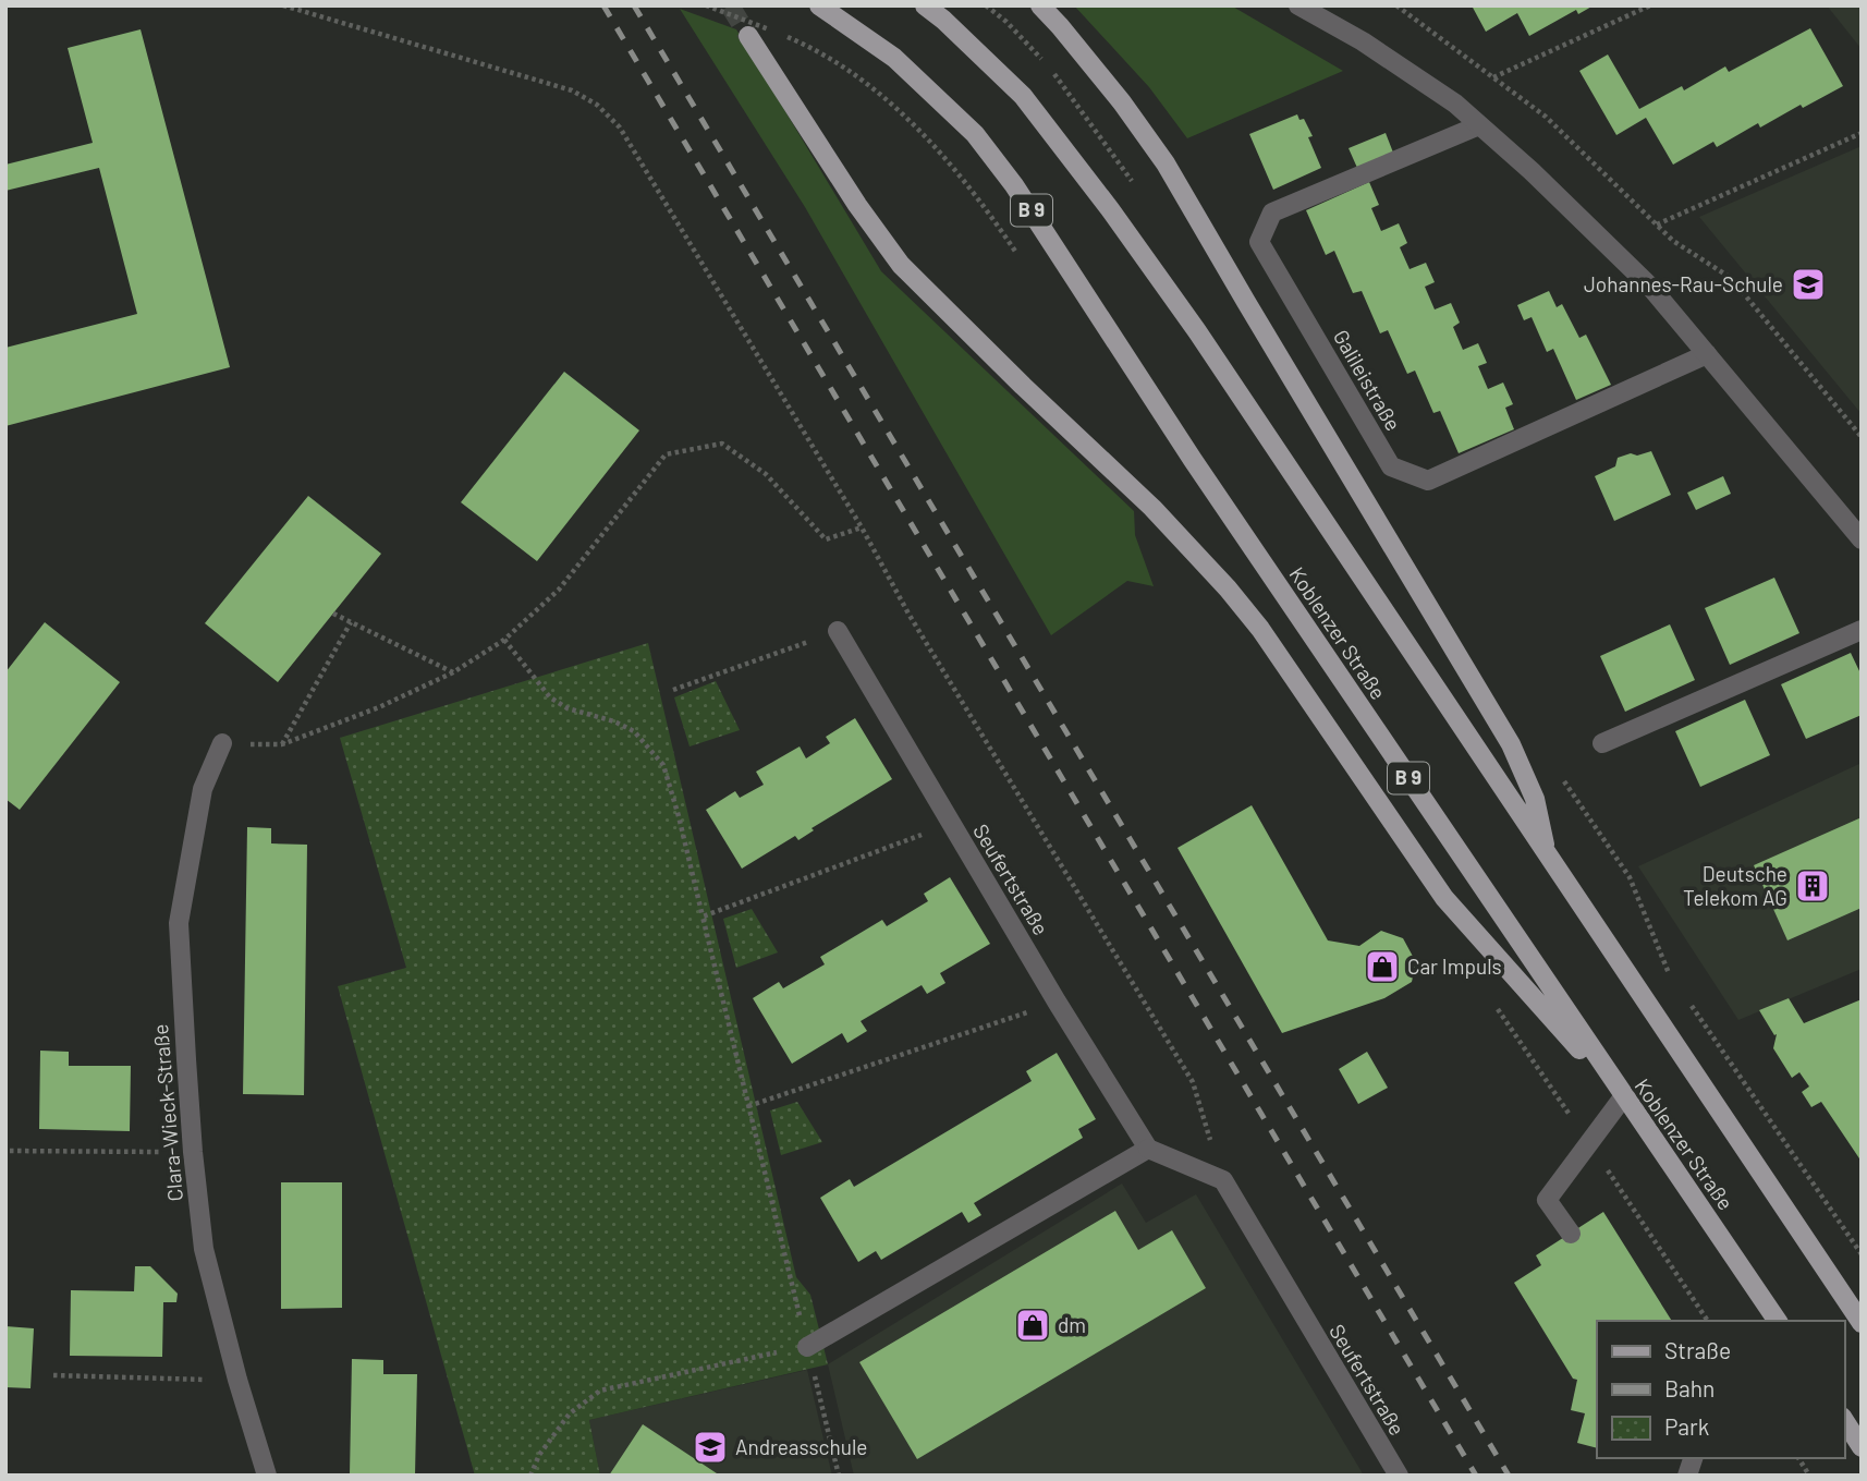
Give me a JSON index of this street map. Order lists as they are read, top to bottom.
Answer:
{
  "streets": {
    "main road": ["B 9", "Koblenzer Straße"],
    "street": ["Galileistraße", "Seufertstraße", "Clara-Wieck-Straße"]
  },
  "places": {
    "school or university": ["Johannes-Rau-Schule", "Andreasschule"],
    "building": ["Deutsche Telekom AG"],
    "shop": ["Car Impuls", "dm"]
  },
  "legend": ["Straße", "Bahn", "Park"]
}
